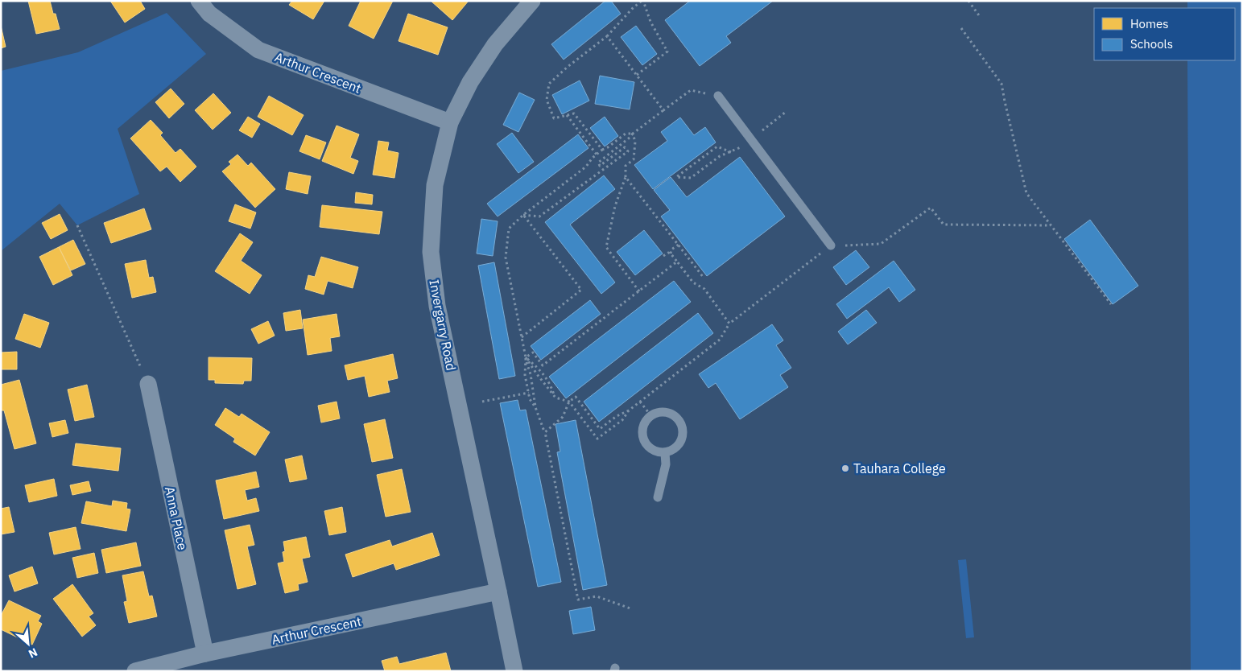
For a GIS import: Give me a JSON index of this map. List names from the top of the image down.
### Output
{
  "streets": {
    "street": ["Arthur Crescent", "Invergarry Road", "Anna Place"]
  },
  "crossings": [
    ["Arthur Crescent", "Invergarry Road"],
    ["Arthur Crescent", "Anna Place"]
  ],
  "places": ["Tauhara College"],
  "legend": ["Homes", "Schools"],
  "north": "bottom right"
}
